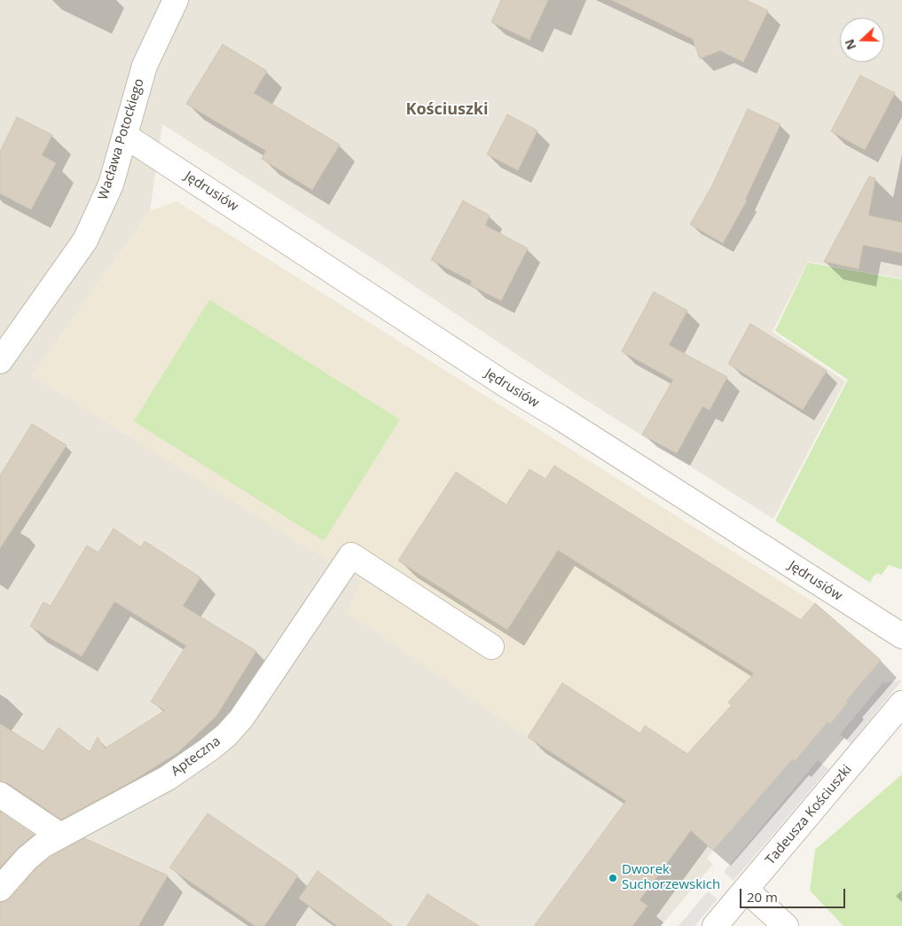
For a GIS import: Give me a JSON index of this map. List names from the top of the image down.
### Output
{
  "streets": {
    "street": [
      "Wacława Potockiego",
      "Jędrusiów",
      "Apteczna",
      "Tadeusza Kościuszki"
    ]
  },
  "crossings": [
    ["Wacława Potockiego", "Jędrusiów"]
  ],
  "districts": ["Kościuszki"],
  "places": ["Dworek Suchorzewskich"],
  "scale_bar": "20 m",
  "north": "left"
}
